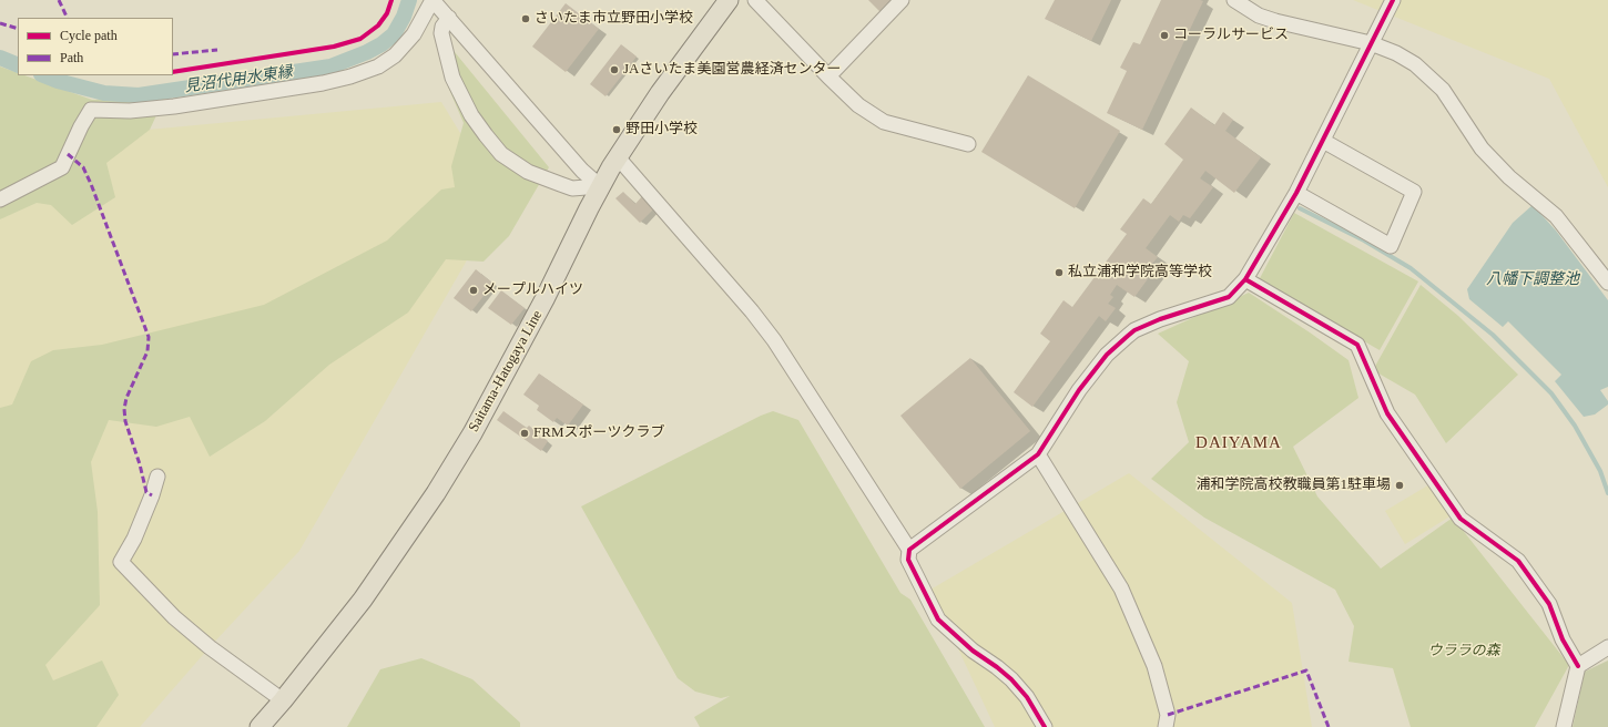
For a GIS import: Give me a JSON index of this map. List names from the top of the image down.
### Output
{
  "streets": {
    "main road": ["Saitama-Hatogaya Line"]
  },
  "districts": ["DAIYAMA"],
  "water": ["見沼代用水東縁", "八幡下調整池"],
  "parks": ["ウララの森"],
  "places": [
    "さいたま市立野田小学校",
    "コーラルサービス",
    "JAさいたま美園営農経済センター",
    "野田小学校",
    "私立浦和学院高等学校",
    "メープルハイツ",
    "FRMスポーツクラブ",
    "浦和学院高校教職員第1駐車場"
  ],
  "legend": ["Cycle path", "Path"]
}
